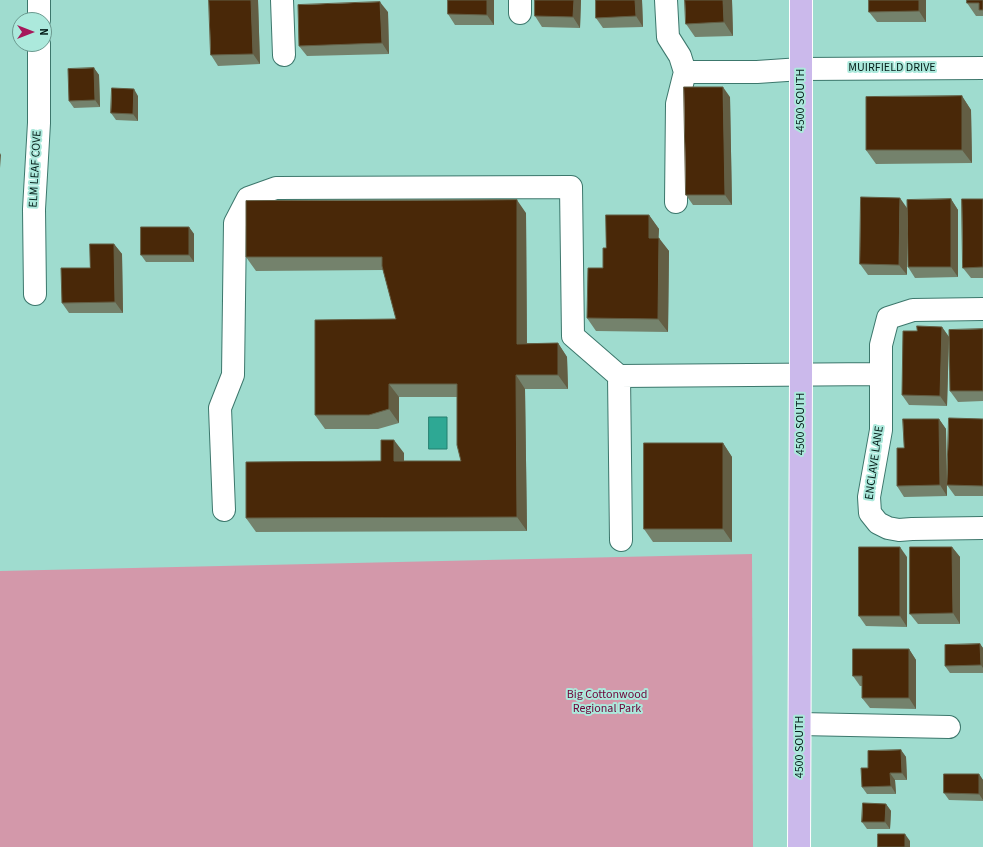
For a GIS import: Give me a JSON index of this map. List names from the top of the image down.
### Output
{
  "streets": {
    "main road": ["4500 SOUTH"],
    "street": ["MUIRFIELD DRIVE", "ELM LEAF COVE", "ENCLAVE LANE"]
  },
  "crossings": [
    ["MUIRFIELD DRIVE", "4500 SOUTH"]
  ],
  "parks": ["Big Cottonwood Regional Park"],
  "north": "right"
}
